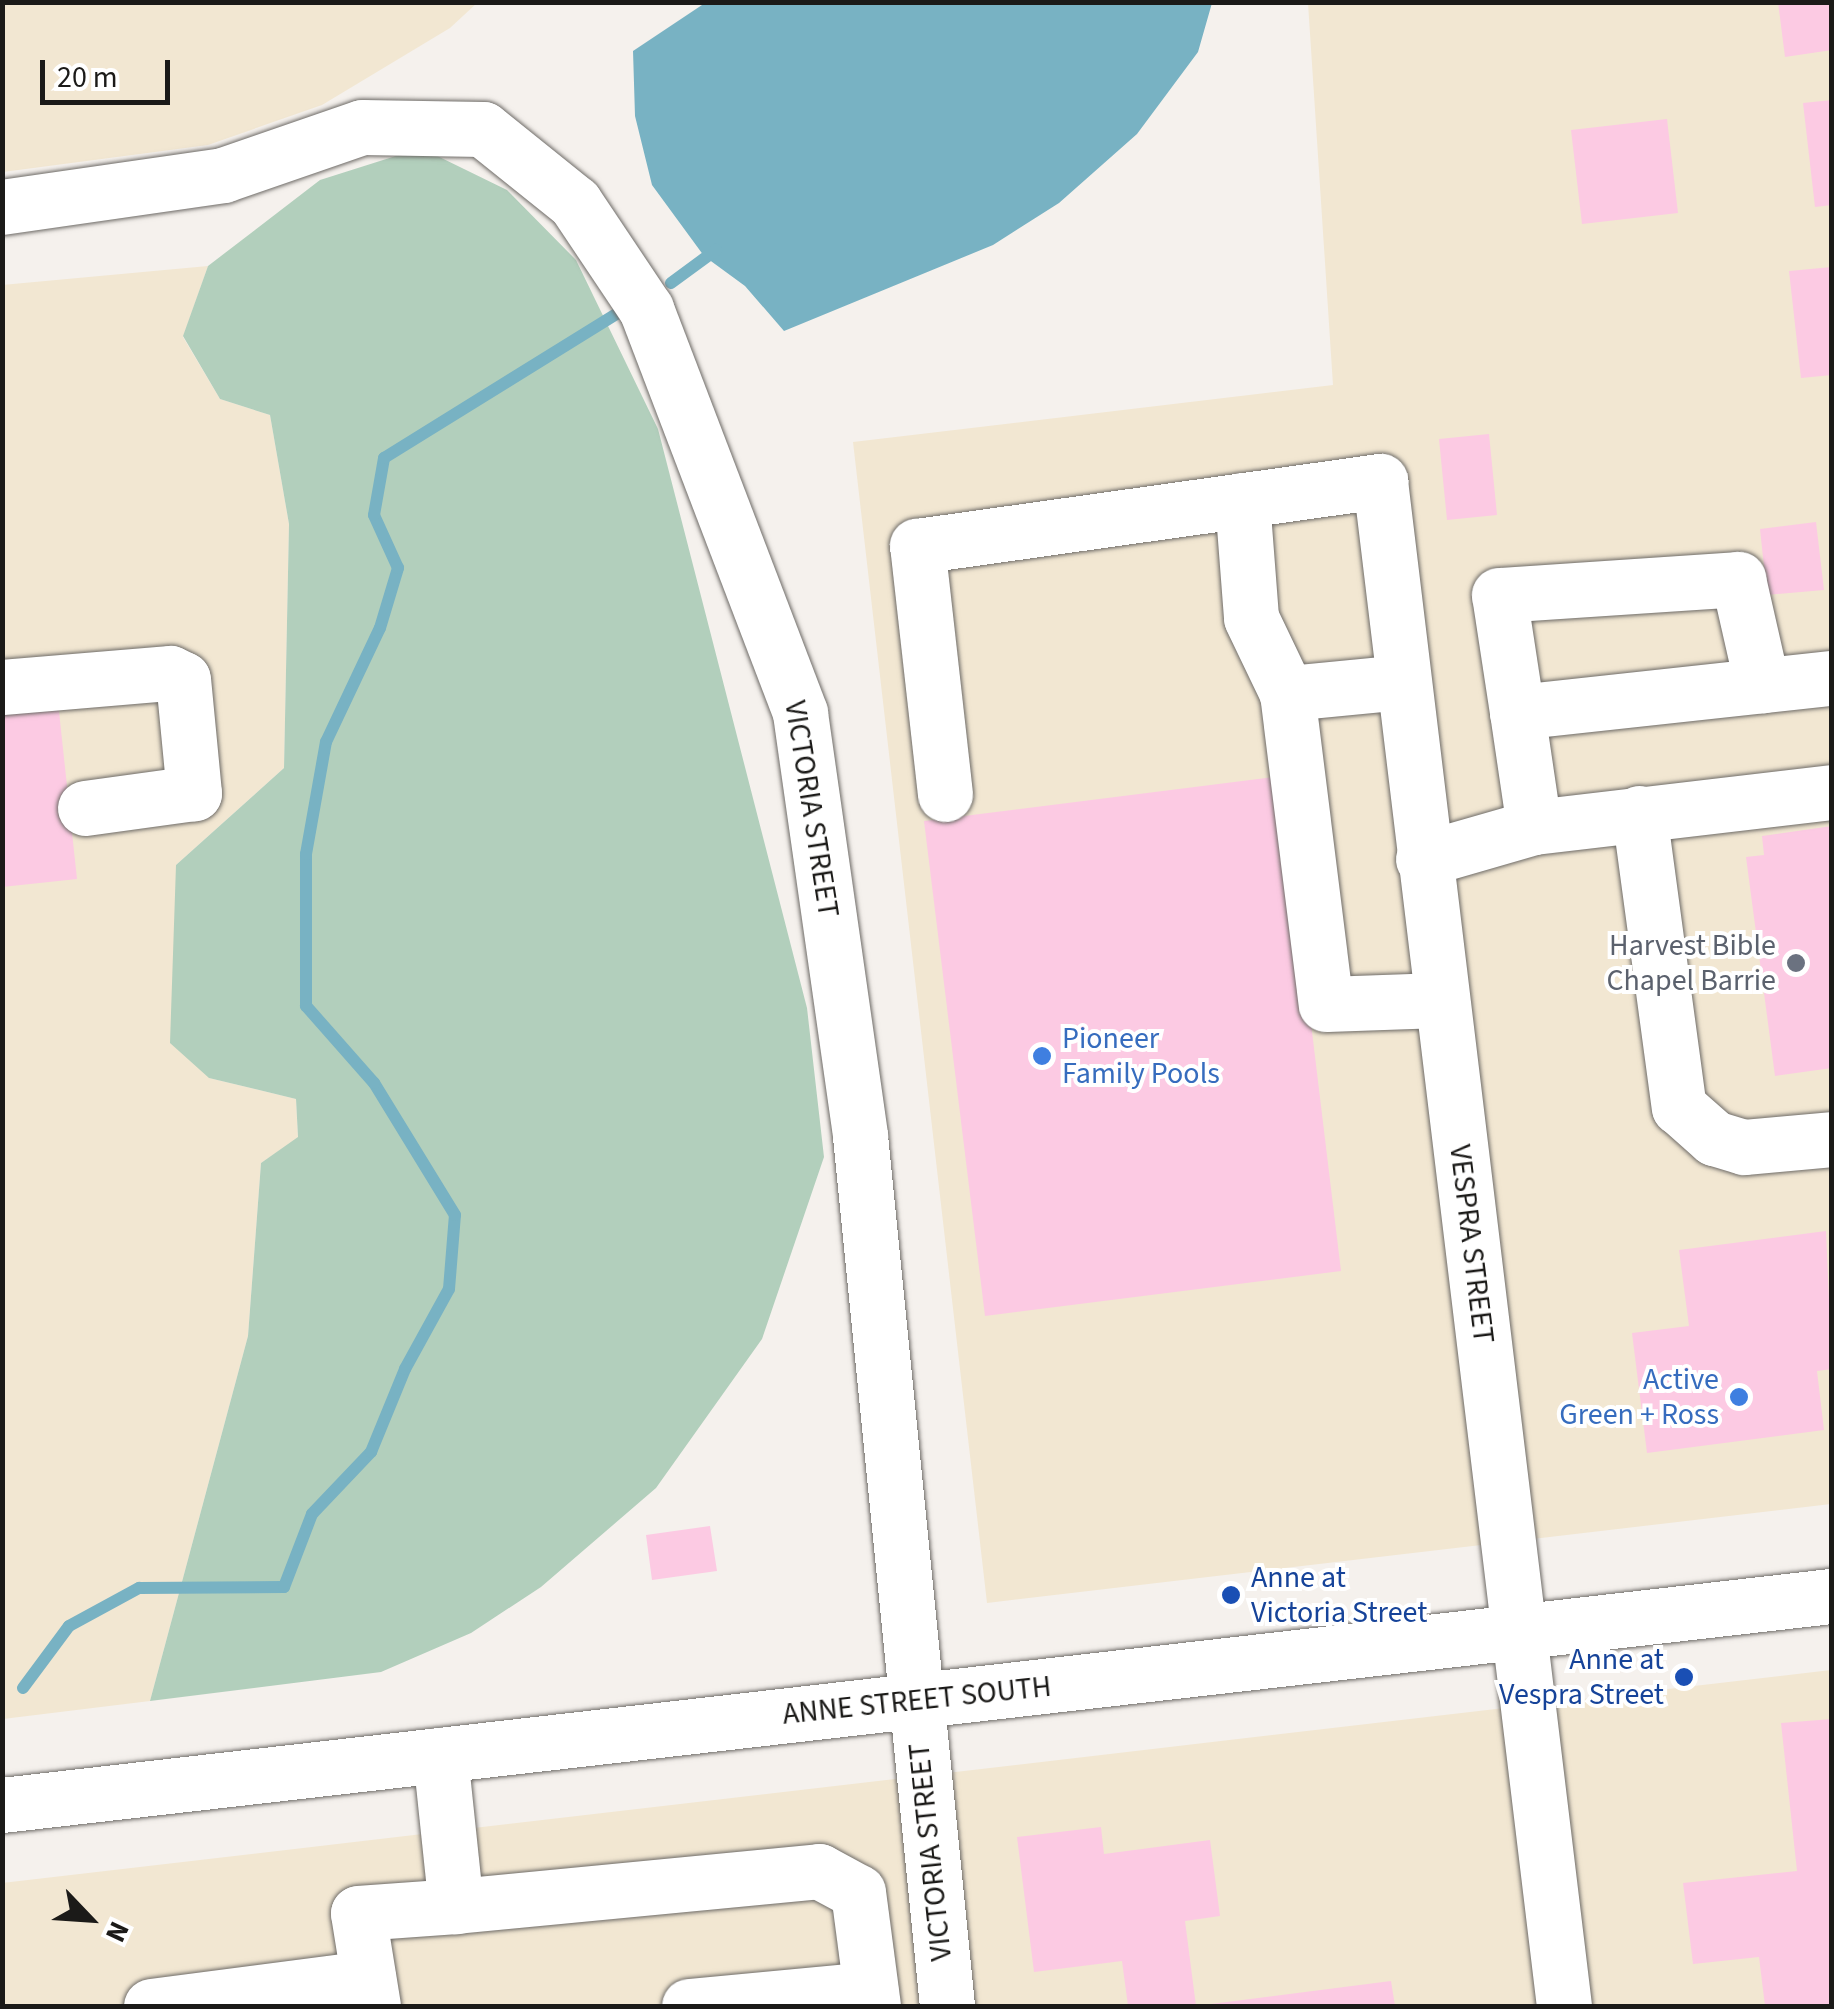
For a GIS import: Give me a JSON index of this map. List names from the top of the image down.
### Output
{
  "streets": {
    "street": ["VICTORIA STREET", "VESPRA STREET", "ANNE STREET SOUTH"]
  },
  "crossings": [
    ["VICTORIA STREET", "ANNE STREET SOUTH"],
    ["VESPRA STREET", "ANNE STREET SOUTH"]
  ],
  "places": [
    "Harvest Bible Chapel Barrie",
    "Pioneer Family Pools",
    "Active Green + Ross",
    "Anne at Victoria Street",
    "Anne at Vespra Street"
  ],
  "scale_bar": "20 m",
  "north": "bottom right"
}
